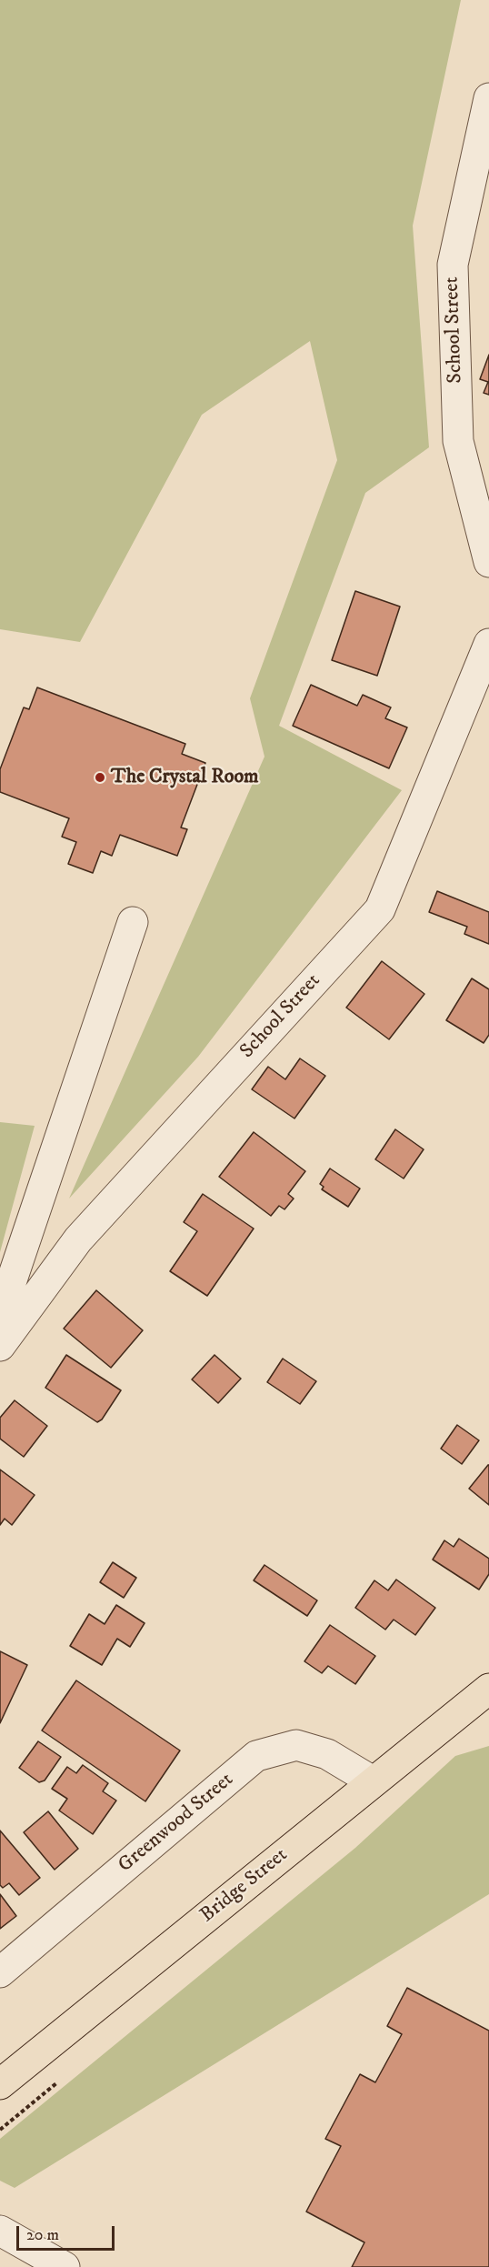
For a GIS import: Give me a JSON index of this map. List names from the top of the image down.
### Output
{
  "streets": {
    "main road": ["Bridge Street"],
    "street": ["School Street", "Greenwood Street"]
  },
  "crossings": [
    ["Greenwood Street", "Bridge Street"]
  ],
  "places": ["The Crystal Room"],
  "scale_bar": "20 m"
}
